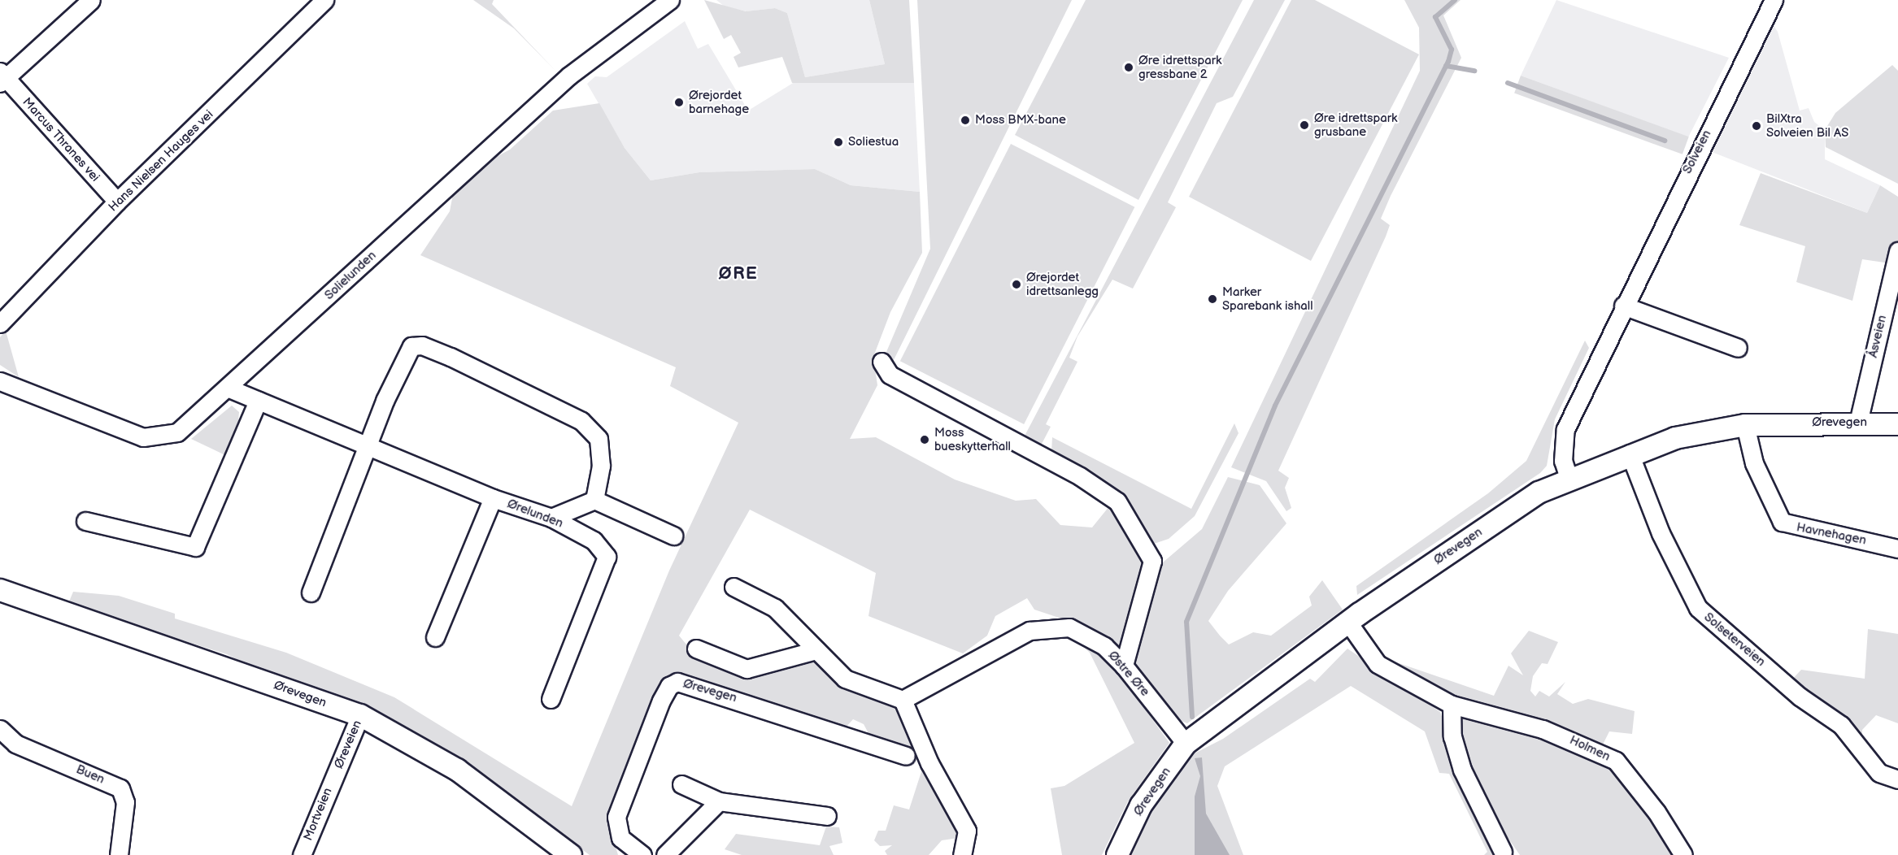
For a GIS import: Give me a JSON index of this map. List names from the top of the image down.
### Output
{
  "streets": {
    "street": [
      "Marcus Thranes vei",
      "Solveien",
      "Hans Nielsen Hauges vei",
      "Solielunden",
      "Åsveien",
      "Ørevegen",
      "Ørelunden",
      "Havnehagen",
      "Solseterveien",
      "Østre Øre",
      "Øreveien",
      "Holmen",
      "Buen",
      "Mortveien"
    ]
  },
  "crossings": [
    ["Marcus Thranes vei", "Hans Nielsen Hauges vei"],
    ["Solveien", "Ørevegen"],
    ["Solielunden", "Ørelunden"],
    ["Åsveien", "Ørevegen"],
    ["Ørevegen", "Havnehagen"],
    ["Ørevegen", "Solseterveien"],
    ["Ørevegen", "Østre Øre"],
    ["Ørevegen", "Øreveien"],
    ["Ørevegen", "Holmen"],
    ["Øreveien", "Mortveien"]
  ],
  "districts": ["ØRE"],
  "places": [
    "Øre idrettspark gressbane 2",
    "Ørejordet barnehage",
    "Moss BMX-bane",
    "Øre idrettspark grusbane",
    "BilXtra Solveien Bil AS",
    "Soliestua",
    "Ørejordet idrettsanlegg",
    "Marker Sparebank ishall",
    "Moss bueskytterhall"
  ]
}
